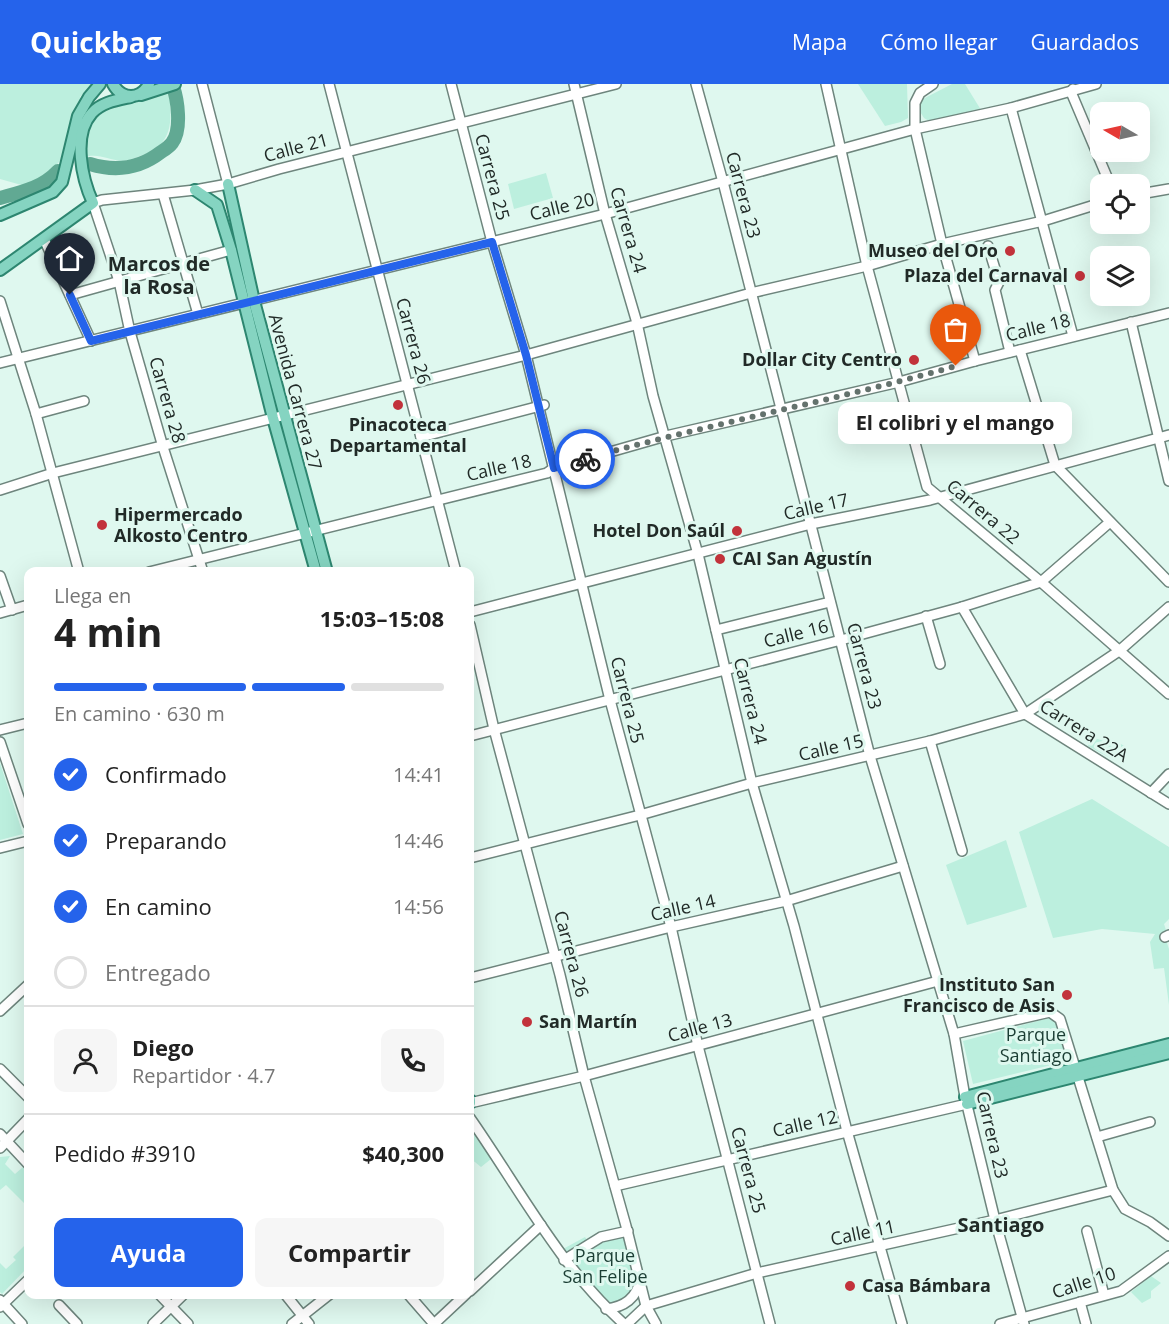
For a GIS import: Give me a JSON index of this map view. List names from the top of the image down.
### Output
{
  "streets": {
    "main road": ["Calle 21", "Avenida Carrera 27", "Carrera 28"],
    "street": [
      "Carrera 25",
      "Carrera 23",
      "Calle 20",
      "Carrera 24",
      "Calle 18",
      "Carrera 26",
      "Calle 17",
      "Carrera 22",
      "Calle 16",
      "Carrera 22A",
      "Calle 15",
      "Calle 14",
      "Calle 13",
      "Calle 12",
      "Calle 11",
      "Calle 10"
    ]
  },
  "crossings": [
    ["Calle 21", "Carrera 25"],
    ["Calle 21", "Carrera 24"],
    ["Calle 21", "Carrera 26"],
    ["Calle 21", "Avenida Carrera 27"],
    ["Calle 21", "Carrera 28"],
    ["Carrera 25", "Calle 20"],
    ["Carrera 25", "Calle 18"],
    ["Carrera 25", "Calle 17"],
    ["Carrera 25", "Calle 16"],
    ["Carrera 25", "Calle 15"],
    ["Carrera 25", "Calle 14"],
    ["Carrera 25", "Calle 13"],
    ["Carrera 25", "Calle 12"],
    ["Carrera 25", "Calle 11"],
    ["Carrera 23", "Calle 20"],
    ["Carrera 23", "Calle 18"],
    ["Carrera 23", "Calle 17"],
    ["Carrera 23", "Calle 16"],
    ["Carrera 23", "Calle 15"],
    ["Carrera 23", "Calle 14"],
    ["Carrera 23", "Calle 13"],
    ["Carrera 23", "Calle 12"],
    ["Carrera 23", "Calle 11"],
    ["Carrera 23", "Calle 10"],
    ["Calle 20", "Carrera 24"],
    ["Calle 20", "Carrera 26"],
    ["Calle 20", "Avenida Carrera 27"],
    ["Calle 20", "Carrera 28"],
    ["Calle 20", "Carrera 22"],
    ["Carrera 24", "Calle 18"],
    ["Carrera 24", "Calle 17"],
    ["Carrera 24", "Calle 16"],
    ["Carrera 24", "Calle 15"],
    ["Carrera 24", "Calle 14"],
    ["Carrera 24", "Calle 13"],
    ["Carrera 24", "Calle 12"],
    ["Carrera 24", "Calle 11"],
    ["Calle 18", "Carrera 26"],
    ["Calle 18", "Avenida Carrera 27"],
    ["Calle 18", "Carrera 28"],
    ["Calle 18", "Carrera 22"],
    ["Carrera 26", "Calle 16"],
    ["Carrera 26", "Calle 15"],
    ["Carrera 26", "Calle 14"],
    ["Carrera 26", "Calle 13"],
    ["Carrera 26", "Calle 12"],
    ["Carrera 26", "Calle 11"],
    ["Calle 17", "Carrera 22"],
    ["Carrera 22", "Calle 16"],
    ["Carrera 22", "Calle 15"],
    ["Calle 16", "Carrera 22A"],
    ["Carrera 22A", "Calle 15"]
  ],
  "districts": ["Marcos de la Rosa", "Santiago"],
  "parks": ["Parque Santiago", "Parque San Felipe"],
  "places": [
    "Museo del Oro",
    "Plaza del Carnaval",
    "Dollar City Centro",
    "El colibri y el mango",
    "Pinacoteca Departamental",
    "Hipermercado Alkosto Centro",
    "Hotel Don Saúl",
    "CAI San Agustín",
    "Instituto San Francisco de Asis",
    "San Martín",
    "Casa Bámbara"
  ],
  "north": "left",
  "page": {
    "header": "Quickbag",
    "nav": ["Mapa", "Cómo llegar", "Guardados"],
    "bubble": "El colibri y el mango",
    "heading": ["4 min", "Llega en", "15:03–15:08"],
    "panel": [
      "Diego",
      "Repartidor · 4.7",
      "Pedido #3910",
      "$40,300"
    ],
    "bar": "En camino · 630 m",
    "list": [
      ["Confirmado", "14:41"],
      ["Preparando", "14:46"],
      ["En camino", "14:56"],
      "Entregado"
    ],
    "buttons": ["Ayuda", "Compartir"]
  }
}
